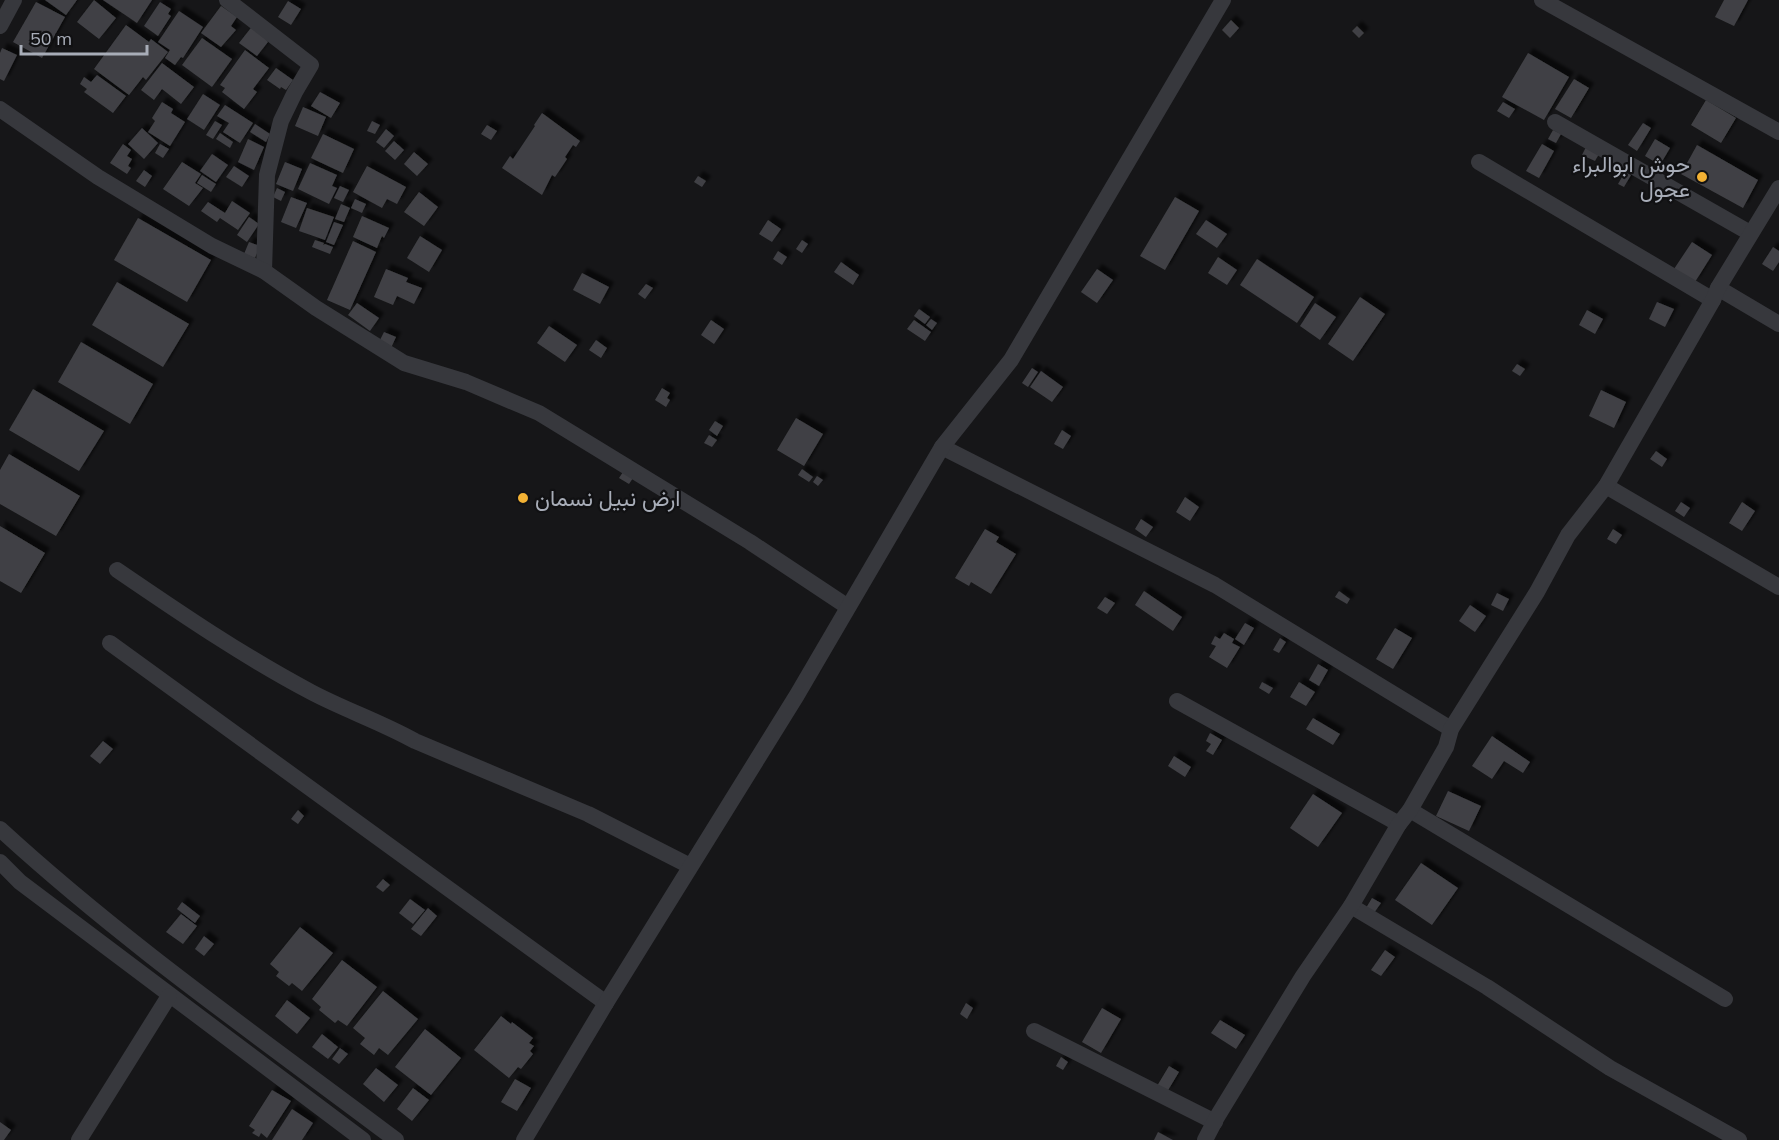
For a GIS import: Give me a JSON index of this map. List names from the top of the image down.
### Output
{
  "places": ["حوش ابوالبراء عجول", "ارض نبيل نسمان"],
  "scale_bar": "50 m"
}
